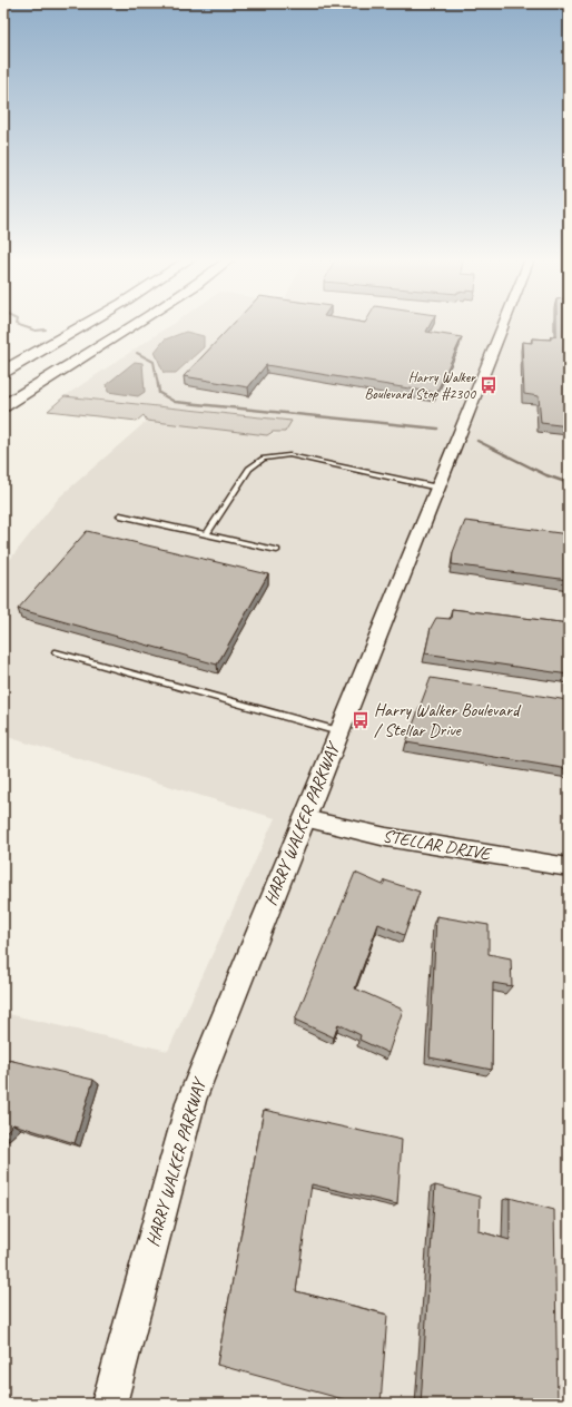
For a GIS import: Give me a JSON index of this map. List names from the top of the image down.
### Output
{
  "streets": {
    "street": ["HARRY WALKER PARKWAY", "STELLAR DRIVE"]
  },
  "crossings": [
    ["HARRY WALKER PARKWAY", "STELLAR DRIVE"]
  ],
  "places": {
    "bus stop": ["Harry Walker Boulevard Stop #2300", "Harry Walker Boulevard / Stellar Drive"]
  }
}
